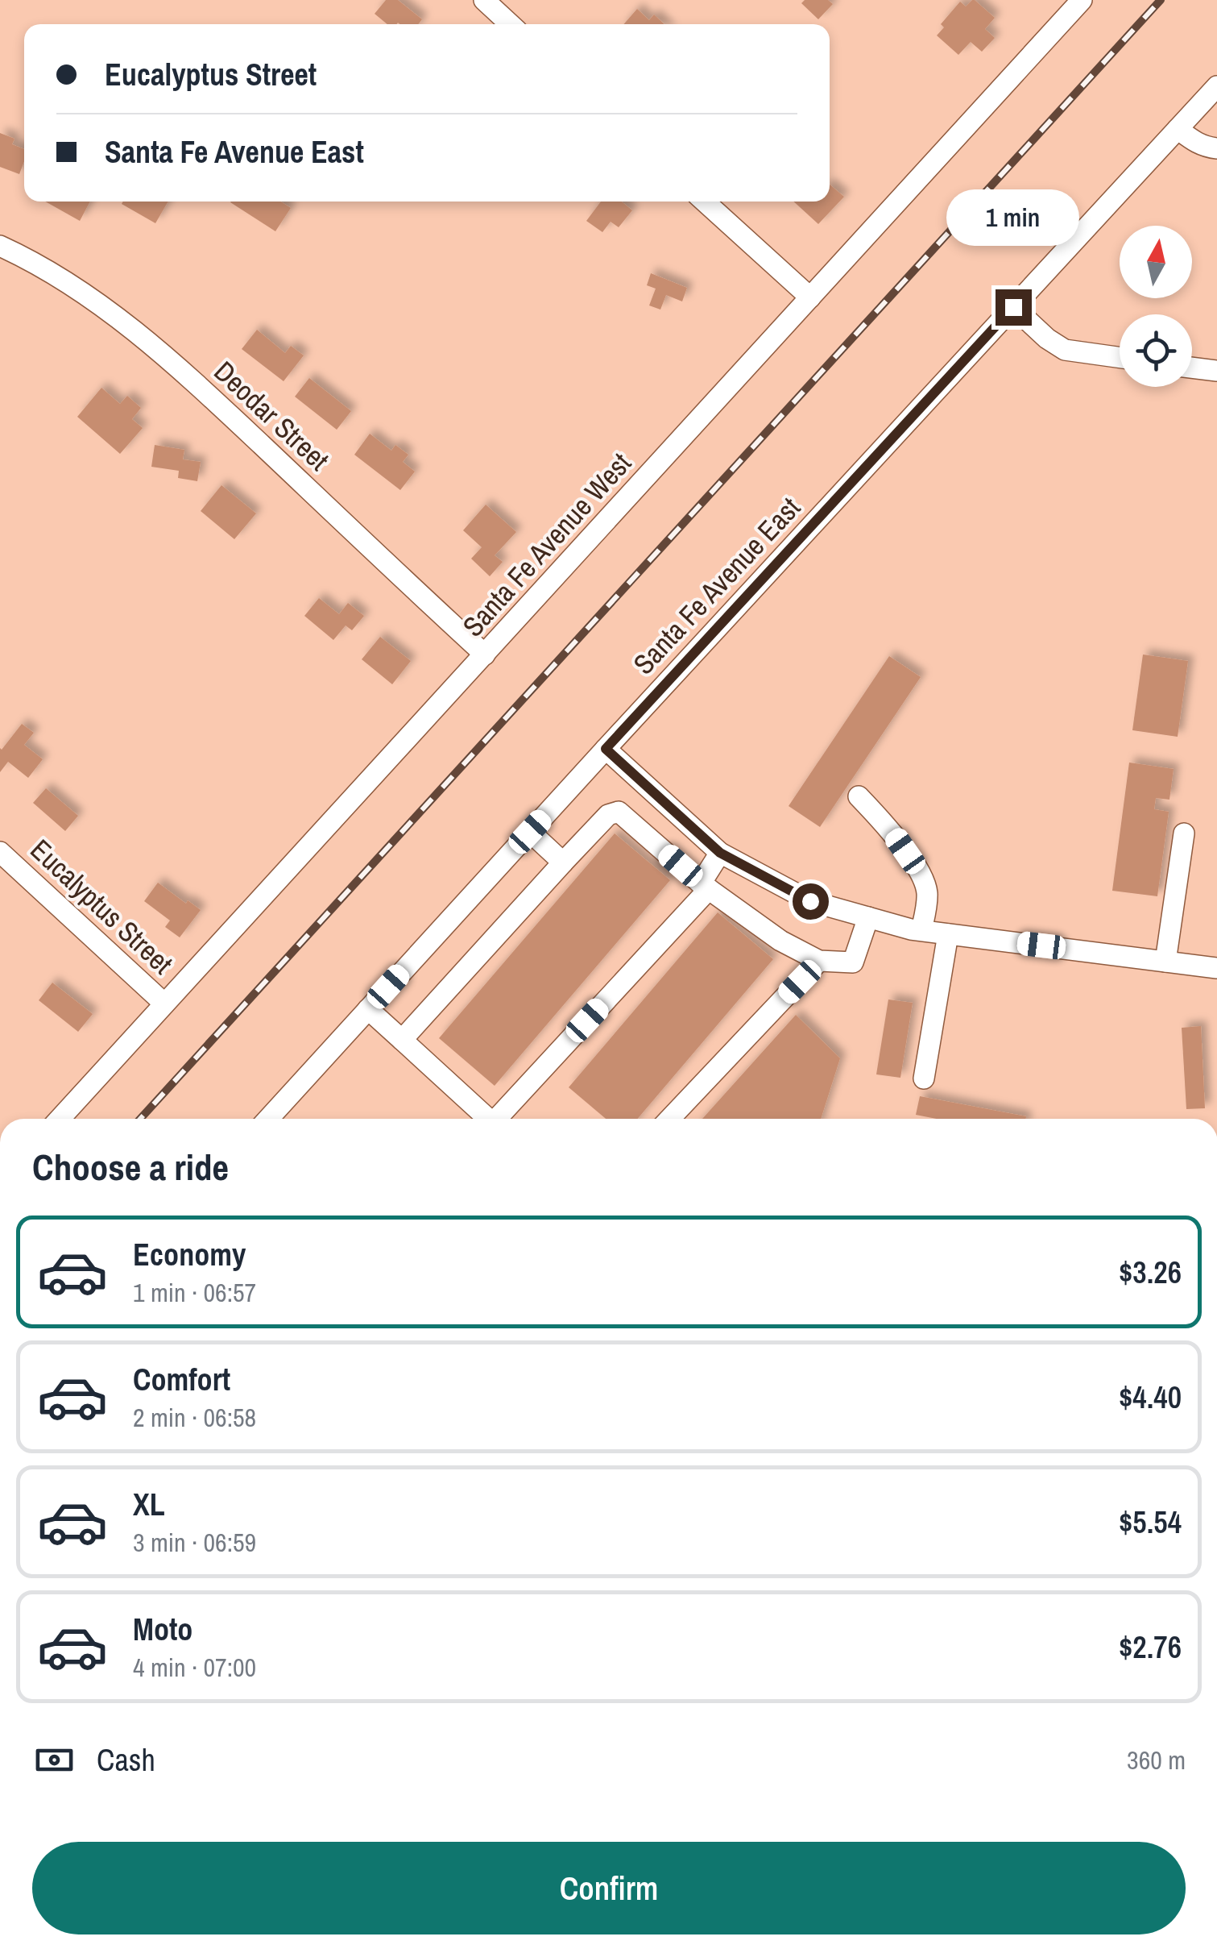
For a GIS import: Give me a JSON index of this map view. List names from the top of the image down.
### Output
{
  "streets": {
    "street": [
      "Deodar Street",
      "Santa Fe Avenue West",
      "Santa Fe Avenue East",
      "Eucalyptus Street"
    ]
  },
  "crossings": [
    ["Deodar Street", "Santa Fe Avenue West"],
    ["Santa Fe Avenue West", "Eucalyptus Street"]
  ],
  "north": "top",
  "page": {
    "banner": ["Eucalyptus Street", "Santa Fe Avenue East"],
    "bubble": "1 min",
    "heading": "Choose a ride",
    "list": [
      {
        "name": "Economy",
        "note": "1 min · 06:57",
        "value": "$3.26"
      },
      {
        "name": "Comfort",
        "note": "2 min · 06:58",
        "value": "$4.40"
      },
      {
        "name": "XL",
        "note": "3 min · 06:59",
        "value": "$5.54"
      },
      {
        "name": "Moto",
        "note": "4 min · 07:00",
        "value": "$2.76"
      }
    ],
    "pay": ["Cash", "360 m"],
    "buttons": "Confirm"
  }
}
